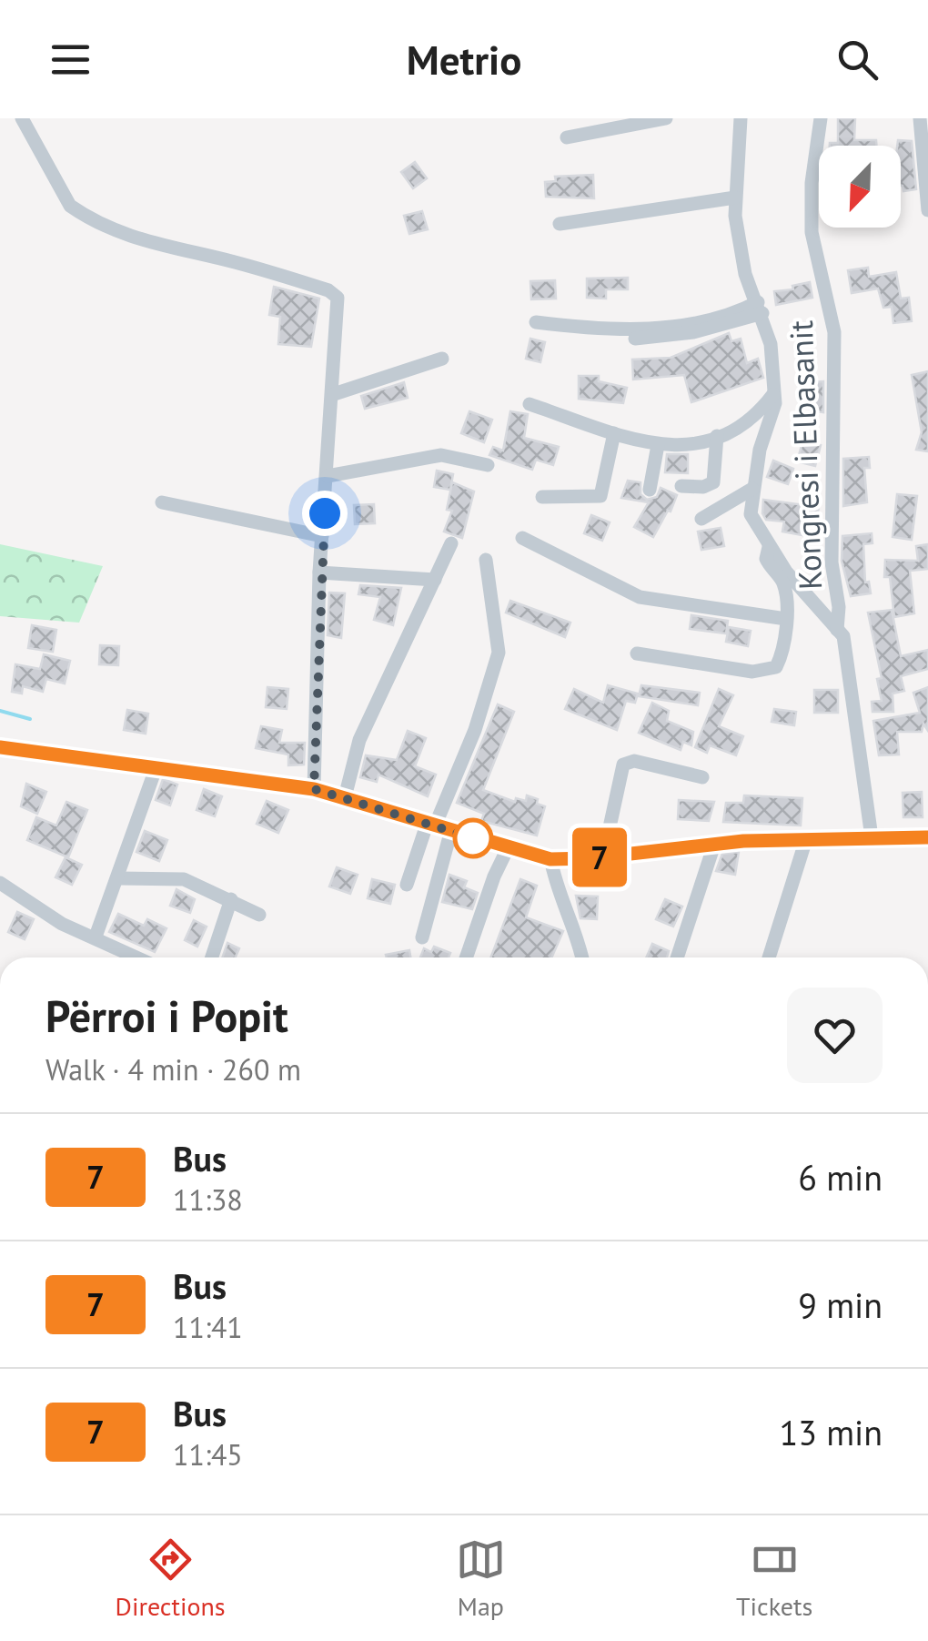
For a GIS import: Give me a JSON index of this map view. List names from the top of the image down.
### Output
{
  "streets": {
    "street": ["Kongresi i Elbasanit"]
  },
  "lines": ["bus line 7"],
  "north": "bottom left",
  "page": {
    "header": "Metrio",
    "on_map": "7",
    "heading": ["Përroi i Popit", "Walk · 4 min · 260 m"],
    "list": [
      {
        "mark": "7",
        "name": "Bus",
        "note": "11:38",
        "value": "6 min"
      },
      {
        "mark": "7",
        "name": "Bus",
        "note": "11:41",
        "value": "9 min"
      },
      {
        "mark": "7",
        "name": "Bus",
        "note": "11:45",
        "value": "13 min"
      }
    ],
    "tabs": ["Directions", "Map", "Tickets"]
  }
}
